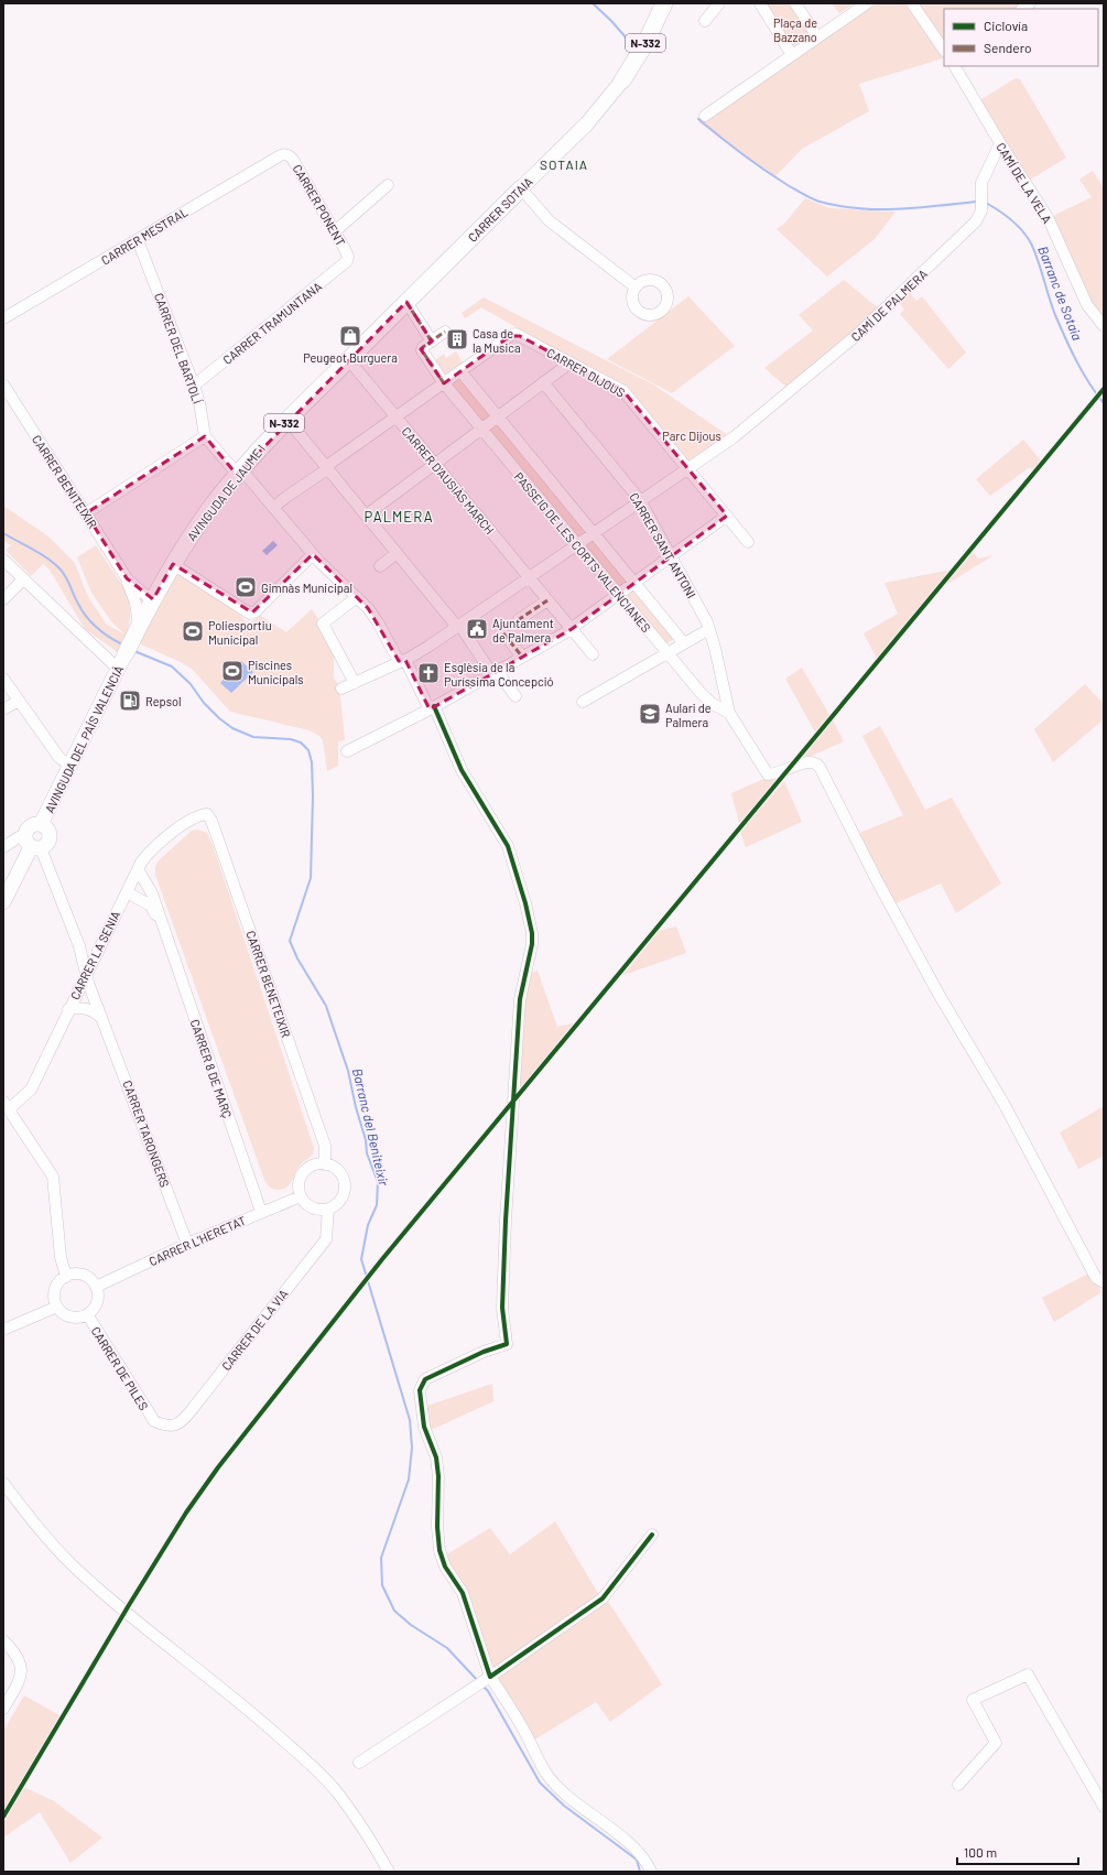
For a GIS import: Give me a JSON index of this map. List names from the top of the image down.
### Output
{
  "streets": {
    "highway": ["N-332", "CARRER SOTAIA", "AVINGUDA DE JAUME I"],
    "main road": ["AVINGUDA DEL PAÍS VALENCIÀ"],
    "street": [
      "CAMÍ DE LA VELA",
      "CARRER PONENT",
      "CARRER MESTRAL",
      "CAMÍ DE PALMERA",
      "CARRER TRAMUNTANA",
      "CARRER DEL BARTOLÍ",
      "CARRER DIJOUS",
      "CARRER D'AUSIÀS MARCH",
      "CARRER BENITEIXIR",
      "CARRER SANT ANTONI",
      "PASSEIG DE LES CORTS VALENCIANES",
      "CARRER LA SENIA",
      "CARRER BENETEIXIR",
      "CARRER 8 DE MARÇ",
      "CARRER TARONGERS",
      "CARRER L'HERETAT",
      "CARRER DE LA VIA",
      "CARRER DE PILES"
    ]
  },
  "crossings": [
    ["N-332", "CARRER SOTAIA"],
    ["CAMÍ DE LA VELA", "CAMÍ DE PALMERA"],
    ["CARRER PONENT", "CARRER MESTRAL"],
    ["CARRER PONENT", "CARRER TRAMUNTANA"],
    ["CARRER SOTAIA", "AVINGUDA DE JAUME I"],
    ["CARRER MESTRAL", "CARRER DEL BARTOLÍ"],
    ["CAMÍ DE PALMERA", "CARRER DEL BARTOLÍ"],
    ["CAMÍ DE PALMERA", "CARRER DIJOUS"],
    ["CAMÍ DE PALMERA", "CARRER D'AUSIÀS MARCH"],
    ["CAMÍ DE PALMERA", "CARRER SANT ANTONI"],
    ["CAMÍ DE PALMERA", "PASSEIG DE LES CORTS VALENCIANES"],
    ["CARRER TRAMUNTANA", "CARRER DEL BARTOLÍ"],
    ["CARRER DEL BARTOLÍ", "AVINGUDA DE JAUME I"],
    ["CARRER DIJOUS", "PASSEIG DE LES CORTS VALENCIANES"],
    ["CARRER D'AUSIÀS MARCH", "AVINGUDA DE JAUME I"],
    ["CARRER BENITEIXIR", "AVINGUDA DE JAUME I"],
    ["AVINGUDA DE JAUME I", "AVINGUDA DEL PAÍS VALENCIÀ"],
    ["CARRER SANT ANTONI", "PASSEIG DE LES CORTS VALENCIANES"],
    ["AVINGUDA DEL PAÍS VALENCIÀ", "CARRER TARONGERS"],
    ["CARRER LA SENIA", "CARRER BENETEIXIR"],
    ["CARRER LA SENIA", "CARRER 8 DE MARÇ"],
    ["CARRER LA SENIA", "CARRER TARONGERS"],
    ["CARRER BENETEIXIR", "CARRER L'HERETAT"],
    ["CARRER BENETEIXIR", "CARRER DE LA VIA"],
    ["CARRER 8 DE MARÇ", "CARRER L'HERETAT"],
    ["CARRER TARONGERS", "CARRER L'HERETAT"],
    ["CARRER L'HERETAT", "CARRER DE LA VIA"],
    ["CARRER L'HERETAT", "CARRER DE PILES"],
    ["CARRER DE LA VIA", "CARRER DE PILES"]
  ],
  "districts": ["SOTAIA", "PALMERA"],
  "water": ["Barranc de Sotaia", "Barranc del Beniteixir"],
  "parks": ["Plaça de Bazzano", "Parc Dijous"],
  "places": {
    "shop": ["Peugeot Burguera"],
    "building": ["Casa de la Musica"],
    "sports": ["Gimnàs Municipal", "Poliesportiu Municipal", "Piscines Municipals"],
    "public building": ["Ajuntament de Palmera"],
    "church": ["Esglèsia de la Puríssima Concepció"],
    "fuel station": ["Repsol"],
    "school or university": ["Aulari de Palmera"]
  },
  "legend": ["Ciclovía", "Sendero"],
  "scale_bar": "100 m"
}
